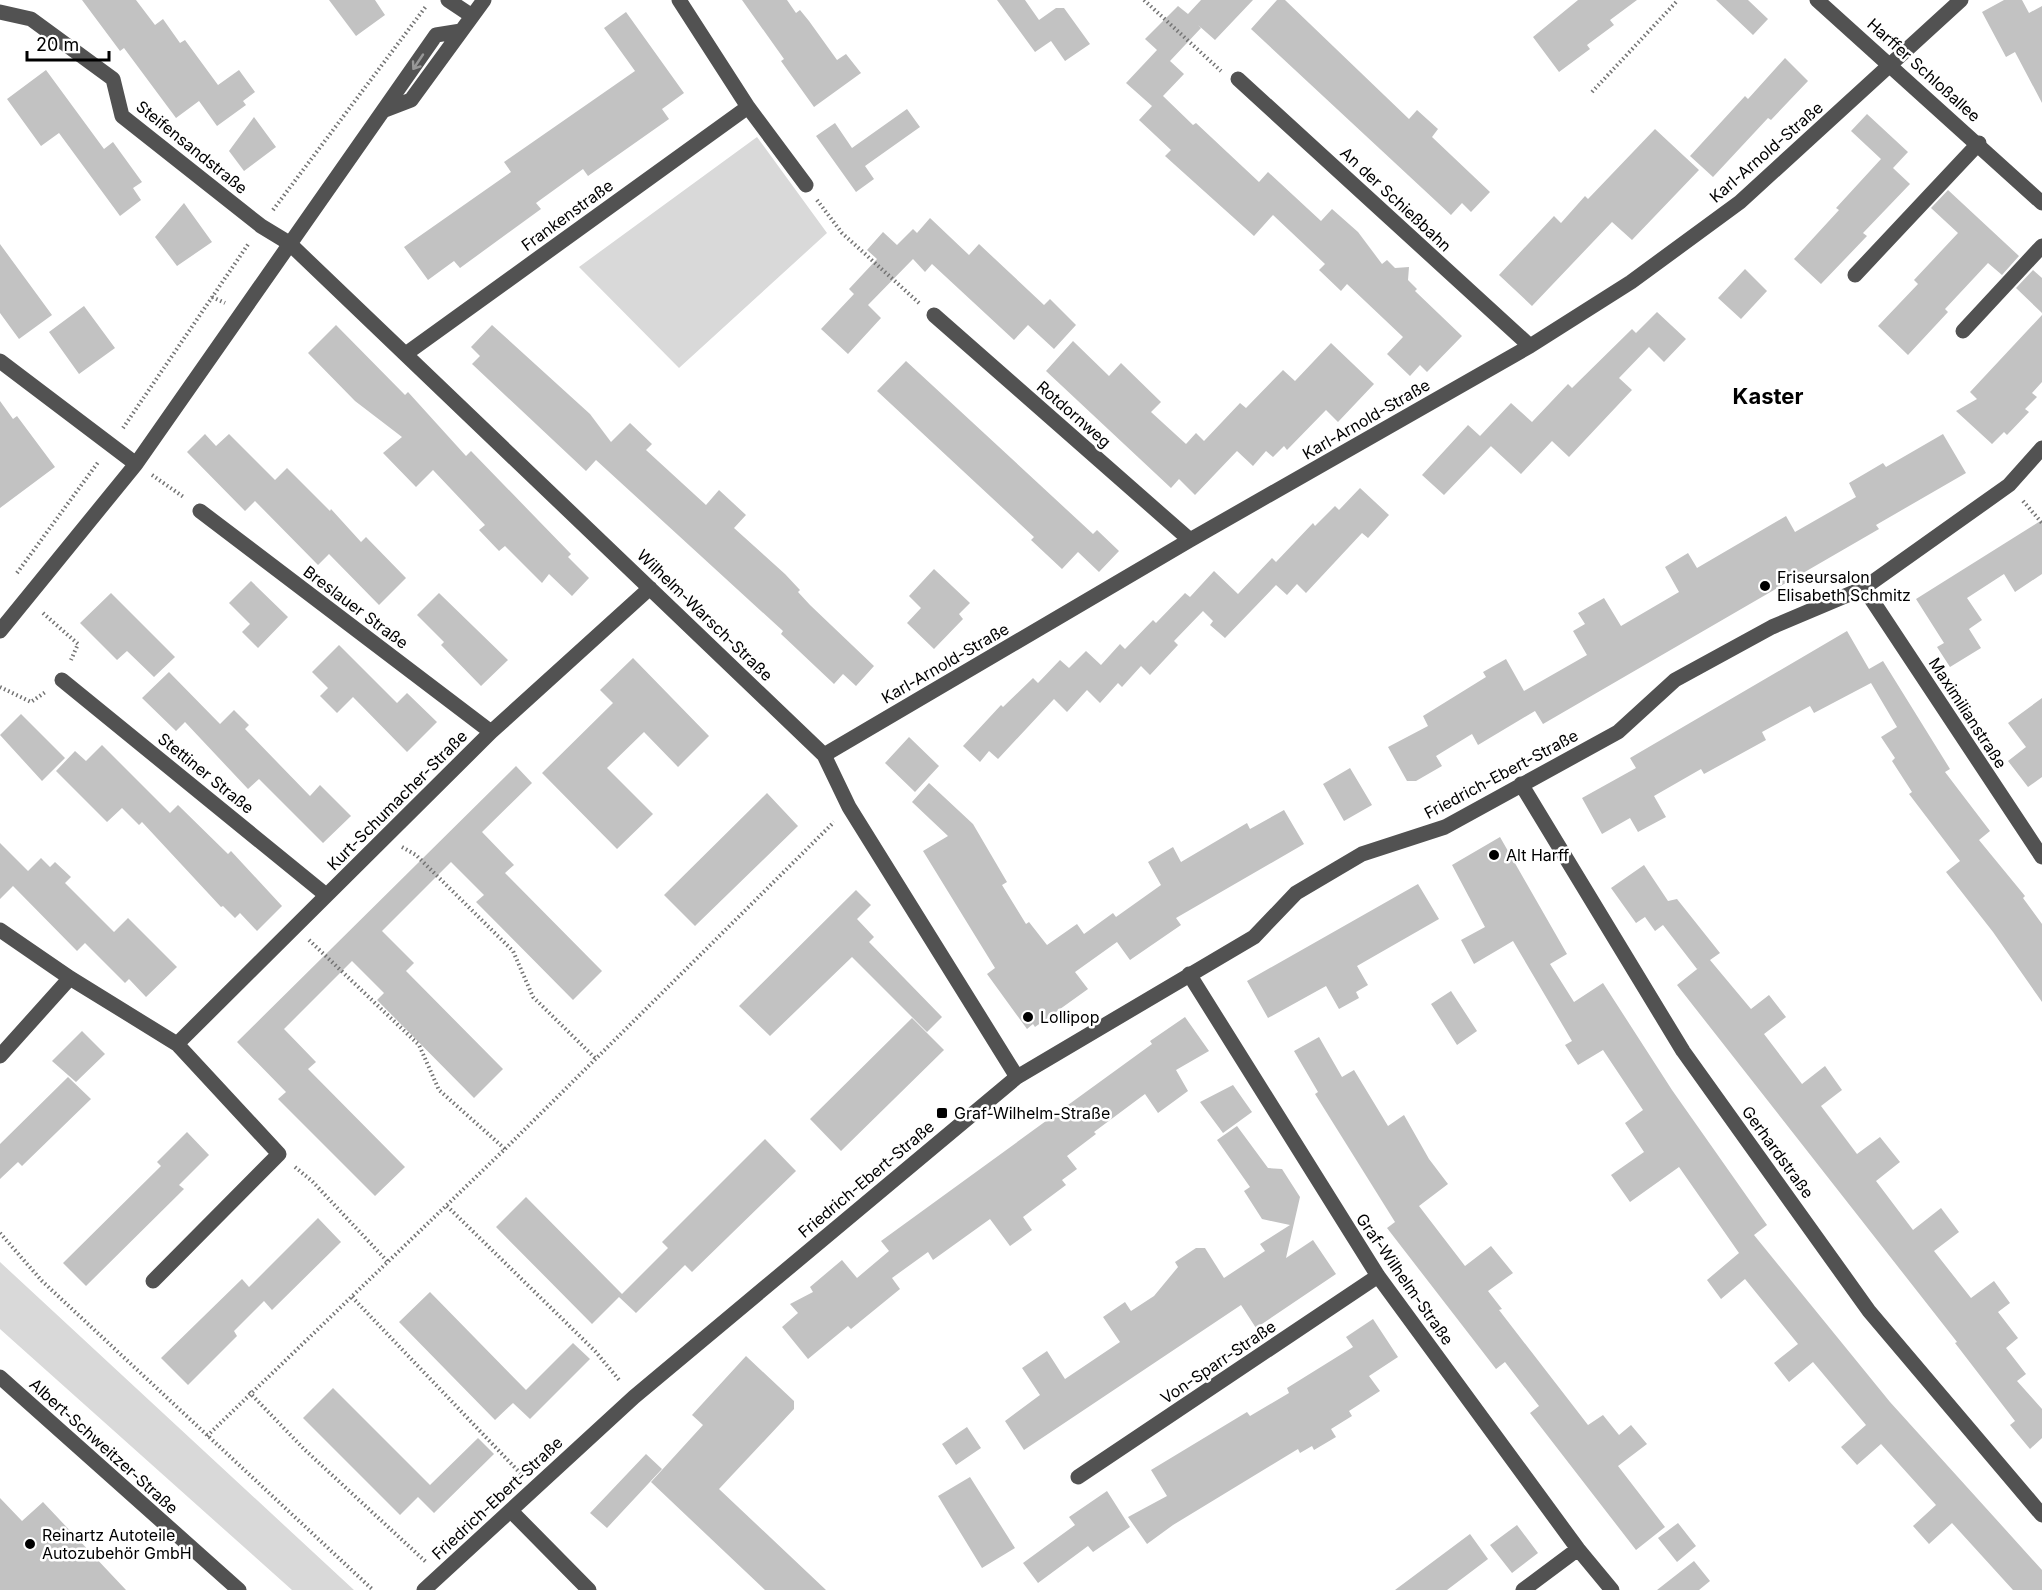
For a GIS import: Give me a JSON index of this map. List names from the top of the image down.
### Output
{
  "streets": {
    "street": [
      "Harffer Schloßallee",
      "Steifensandstraße",
      "Karl-Arnold-Straße",
      "An der Schießbahn",
      "Frankenstraße",
      "Rotdornweg",
      "Breslauer Straße",
      "Wilhelm-Warsch-Straße",
      "Maximilianstraße",
      "Stettiner Straße",
      "Friedrich-Ebert-Straße",
      "Kurt-Schumacher-Straße",
      "Gerhardstraße",
      "Graf-Wilhelm-Straße",
      "Von-Sparr-Straße",
      "Albert-Schweitzer-Straße"
    ]
  },
  "crossings": [
    ["Harffer Schloßallee", "Karl-Arnold-Straße"],
    ["Steifensandstraße", "Wilhelm-Warsch-Straße"],
    ["Karl-Arnold-Straße", "An der Schießbahn"],
    ["Karl-Arnold-Straße", "Rotdornweg"],
    ["Karl-Arnold-Straße", "Wilhelm-Warsch-Straße"],
    ["Frankenstraße", "Wilhelm-Warsch-Straße"],
    ["Breslauer Straße", "Kurt-Schumacher-Straße"],
    ["Wilhelm-Warsch-Straße", "Friedrich-Ebert-Straße"],
    ["Wilhelm-Warsch-Straße", "Kurt-Schumacher-Straße"],
    ["Maximilianstraße", "Friedrich-Ebert-Straße"],
    ["Stettiner Straße", "Kurt-Schumacher-Straße"],
    ["Friedrich-Ebert-Straße", "Gerhardstraße"],
    ["Friedrich-Ebert-Straße", "Graf-Wilhelm-Straße"],
    ["Graf-Wilhelm-Straße", "Von-Sparr-Straße"]
  ],
  "districts": ["Kaster"],
  "places": {
    "other": [
      "Friseursalon Elisabeth Schmitz",
      "Alt Harff",
      "Lollipop",
      "Reinartz Autoteile Autozubehör GmbH"
    ],
    "transit": ["Graf-Wilhelm-Straße"]
  },
  "scale_bar": "20 m"
}
